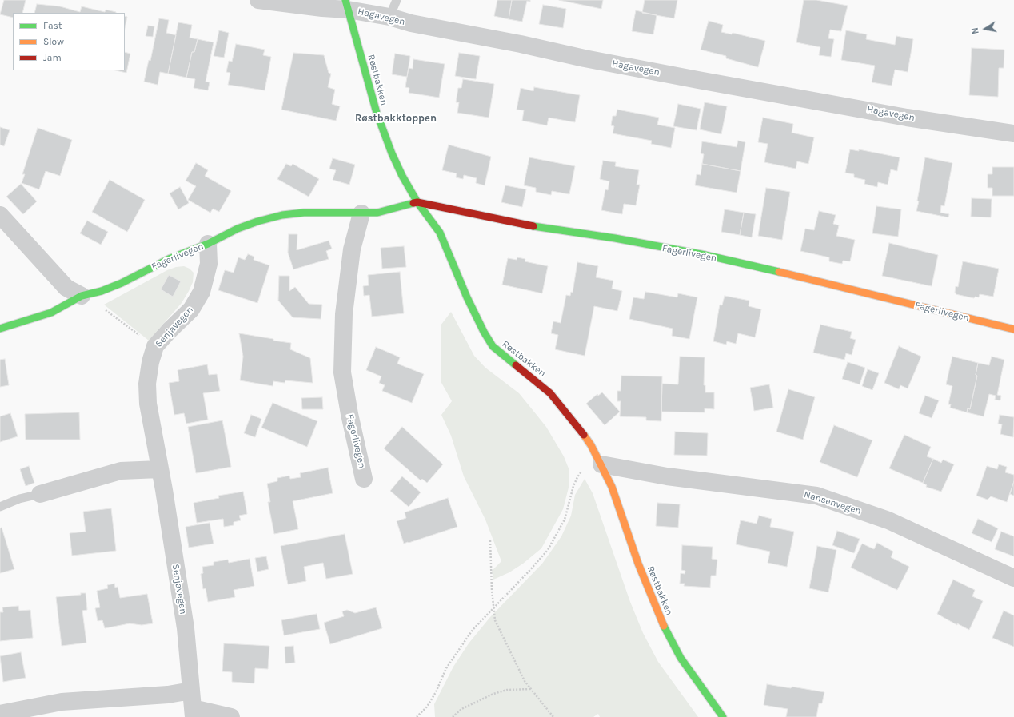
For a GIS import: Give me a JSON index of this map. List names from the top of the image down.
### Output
{
  "streets": {
    "street": [
      "Hagavegen",
      "Røstbakken",
      "Fagerlivegen",
      "Senjavegen",
      "Nansenvegen"
    ]
  },
  "crossings": [
    ["Hagavegen", "Røstbakken"],
    ["Røstbakken", "Fagerlivegen"],
    ["Røstbakken", "Nansenvegen"],
    ["Fagerlivegen", "Senjavegen"]
  ],
  "districts": ["Røstbakktoppen"],
  "legend": ["Fast", "Slow", "Jam"],
  "north": "left"
}
